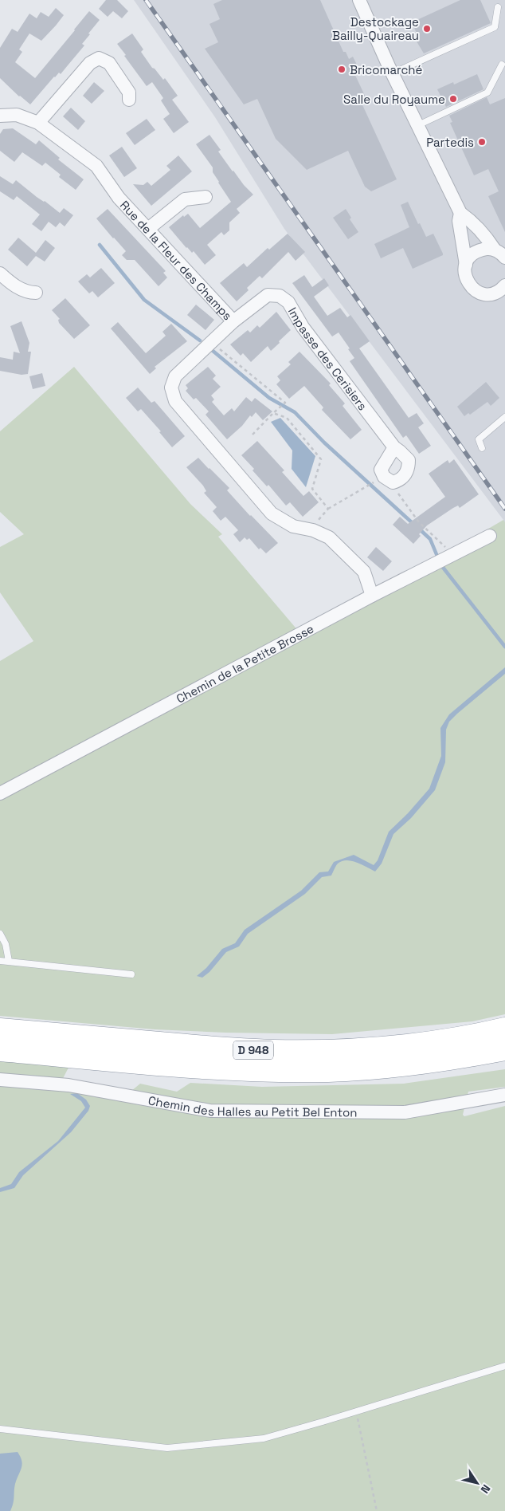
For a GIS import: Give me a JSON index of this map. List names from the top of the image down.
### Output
{
  "streets": {
    "highway": ["D 948"],
    "street": [
      "Rue de la Fleur des Champs",
      "Impasse des Cerisiers",
      "Chemin de la Petite Brosse",
      "Chemin des Halles au Petit Bel Enton"
    ]
  },
  "crossings": [
    ["Rue de la Fleur des Champs", "Impasse des Cerisiers"],
    ["Rue de la Fleur des Champs", "Chemin de la Petite Brosse"]
  ],
  "places": [
    "Destockage Bailly-Quaireau",
    "Bricomarché",
    "Salle du Royaume",
    "Partedis"
  ],
  "north": "bottom right"
}
